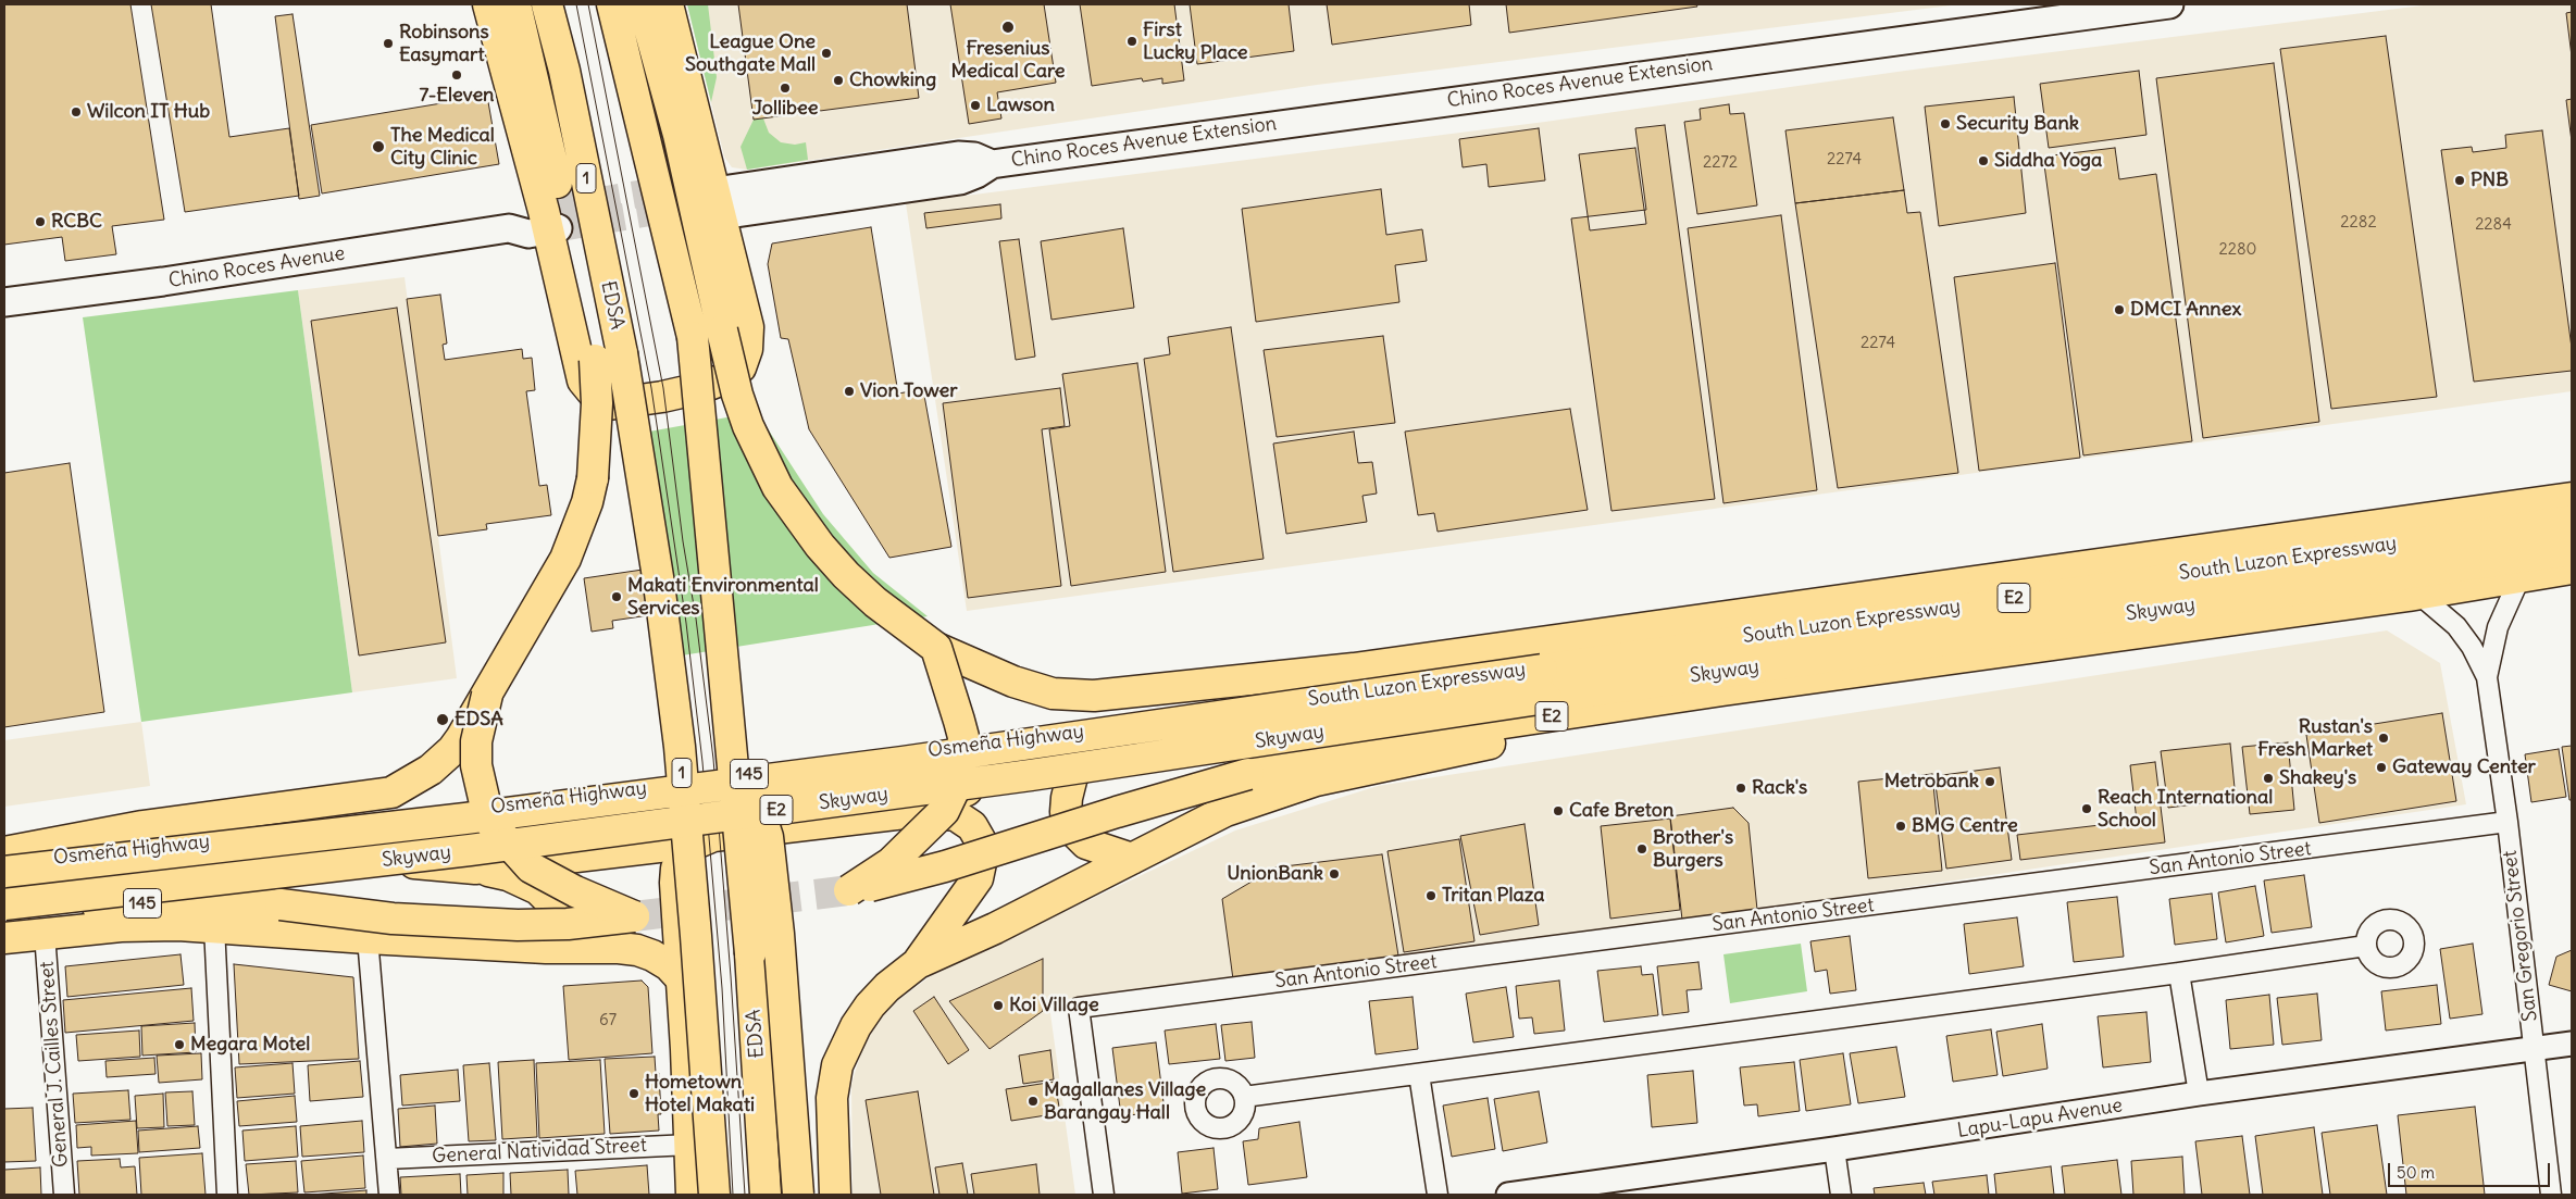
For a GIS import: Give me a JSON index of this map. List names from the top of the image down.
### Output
{
  "streets": {
    "main road": [
      "Chino Roces Avenue Extension",
      "1",
      "Chino Roces Avenue",
      "EDSA",
      "South Luzon Expressway",
      "E2",
      "Skyway",
      "Osmeña Highway",
      "145"
    ],
    "street": [
      "San Antonio Street",
      "San Gregorio Street",
      "General J. Cailles Street",
      "Lapu-Lapu Avenue",
      "General Natividad Street"
    ]
  },
  "crossings": [
    ["South Luzon Expressway", "Skyway"],
    ["South Luzon Expressway", "Osmeña Highway"],
    ["E2", "San Gregorio Street"],
    ["San Antonio Street", "San Gregorio Street"],
    ["San Gregorio Street", "Lapu-Lapu Avenue"]
  ],
  "places": [
    "Fresenius Medical Care",
    "First Lucky Place",
    "Robinsons Easymart",
    "League One Southgate Mall",
    "7-Eleven",
    "Chowking",
    "Jollibee",
    "Lawson",
    "Wilcon IT Hub",
    "Security Bank",
    "The Medical City Clinic",
    "Siddha Yoga",
    "PNB",
    "RCBC",
    "DMCI Annex",
    "Vion Tower",
    "Makati Environmental Services",
    "EDSA",
    "Rustan's Fresh Market",
    "Gateway Center",
    "Shakey's",
    "Metrobank",
    "Rack's",
    "Reach International School",
    "Cafe Breton",
    "BMG Centre",
    "Brother's Burgers",
    "UnionBank",
    "Tritan Plaza",
    "Koi Village",
    "Megara Motel",
    "Hometown Hotel Makati",
    "Magallanes Village Barangay Hall"
  ],
  "house_numbers": [
    "2274",
    "2272",
    "2282",
    "2284",
    "2280",
    "2274",
    "67"
  ],
  "scale_bar": "50 m"
}
